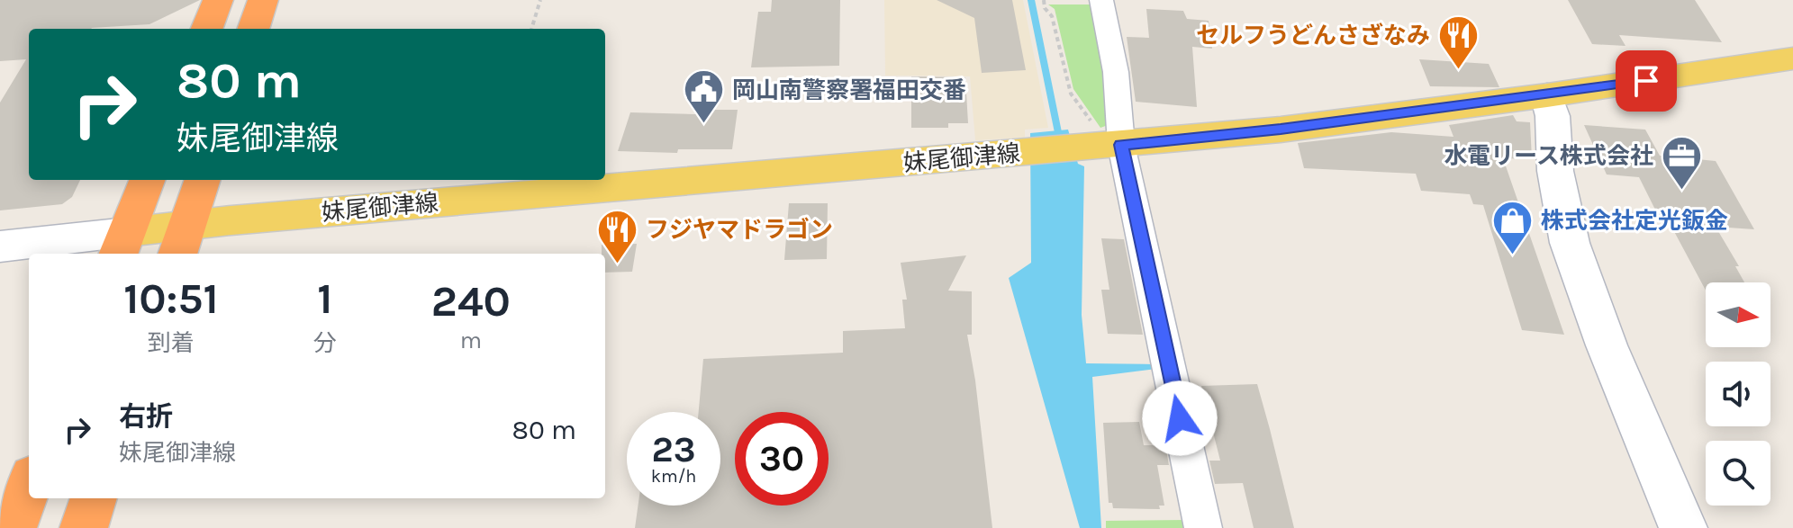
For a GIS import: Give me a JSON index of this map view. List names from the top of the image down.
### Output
{
  "streets": {
    "main road": ["妹尾御津線"]
  },
  "places": {
    "restaurant": ["セルフうどんさざなみ", "フジヤマドラゴン"],
    "public building": ["岡山南警察署福田交番"],
    "office": ["水電リース株式会社"],
    "shop": ["株式会社定光鈑金"]
  },
  "north": "right",
  "page": {
    "turn": ["80 m", "妹尾御津線"],
    "eta": [
      "10:51",
      "到着",
      "1",
      "分",
      "240",
      "m"
    ],
    "list": [
      {
        "name": "右折",
        "note": "妹尾御津線",
        "value": "80 m"
      }
    ],
    "speed": "23 km/h",
    "limit": "30"
  }
}
